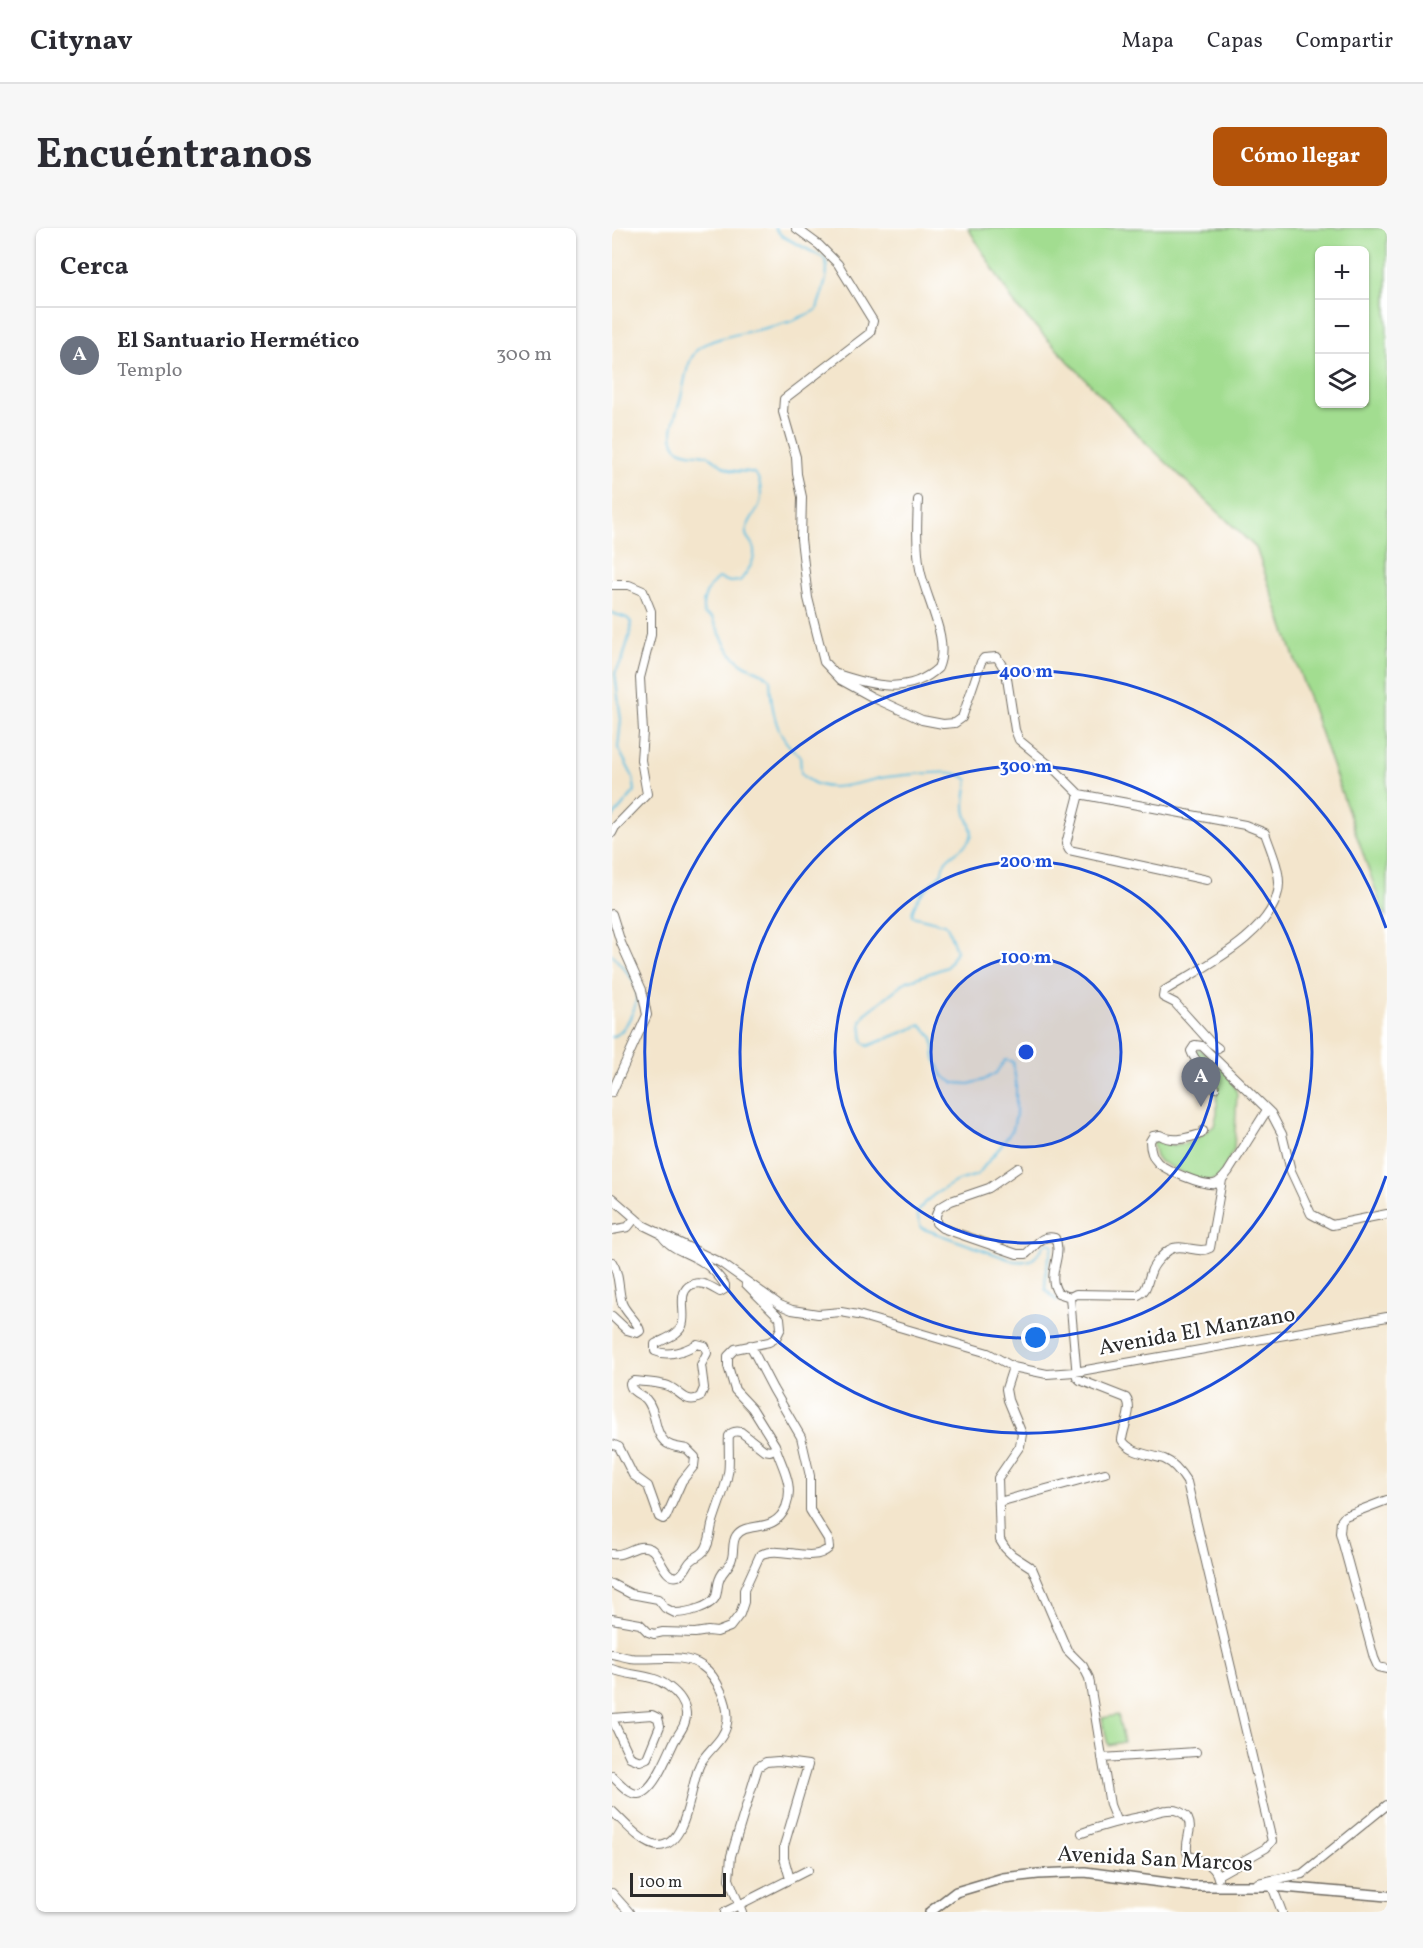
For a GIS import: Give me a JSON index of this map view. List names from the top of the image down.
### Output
{
  "streets": {
    "street": ["Avenida El Manzano", "Avenida San Marcos"]
  },
  "scale_bar": "100 m",
  "page": {
    "header": "Citynav",
    "nav": ["Mapa", "Capas", "Compartir"],
    "title": "Encuéntranos",
    "buttons": "Cómo llegar",
    "heading": "Cerca",
    "map_buttons": ["+", "−"],
    "list": [
      {
        "mark": "A",
        "name": "El Santuario Hermético",
        "note": "Templo",
        "value": "300 m"
      }
    ],
    "pins": "A",
    "scale": "100 m"
  },
  "rings": [
    "400 m",
    "300 m",
    "200 m",
    "100 m"
  ]
}
